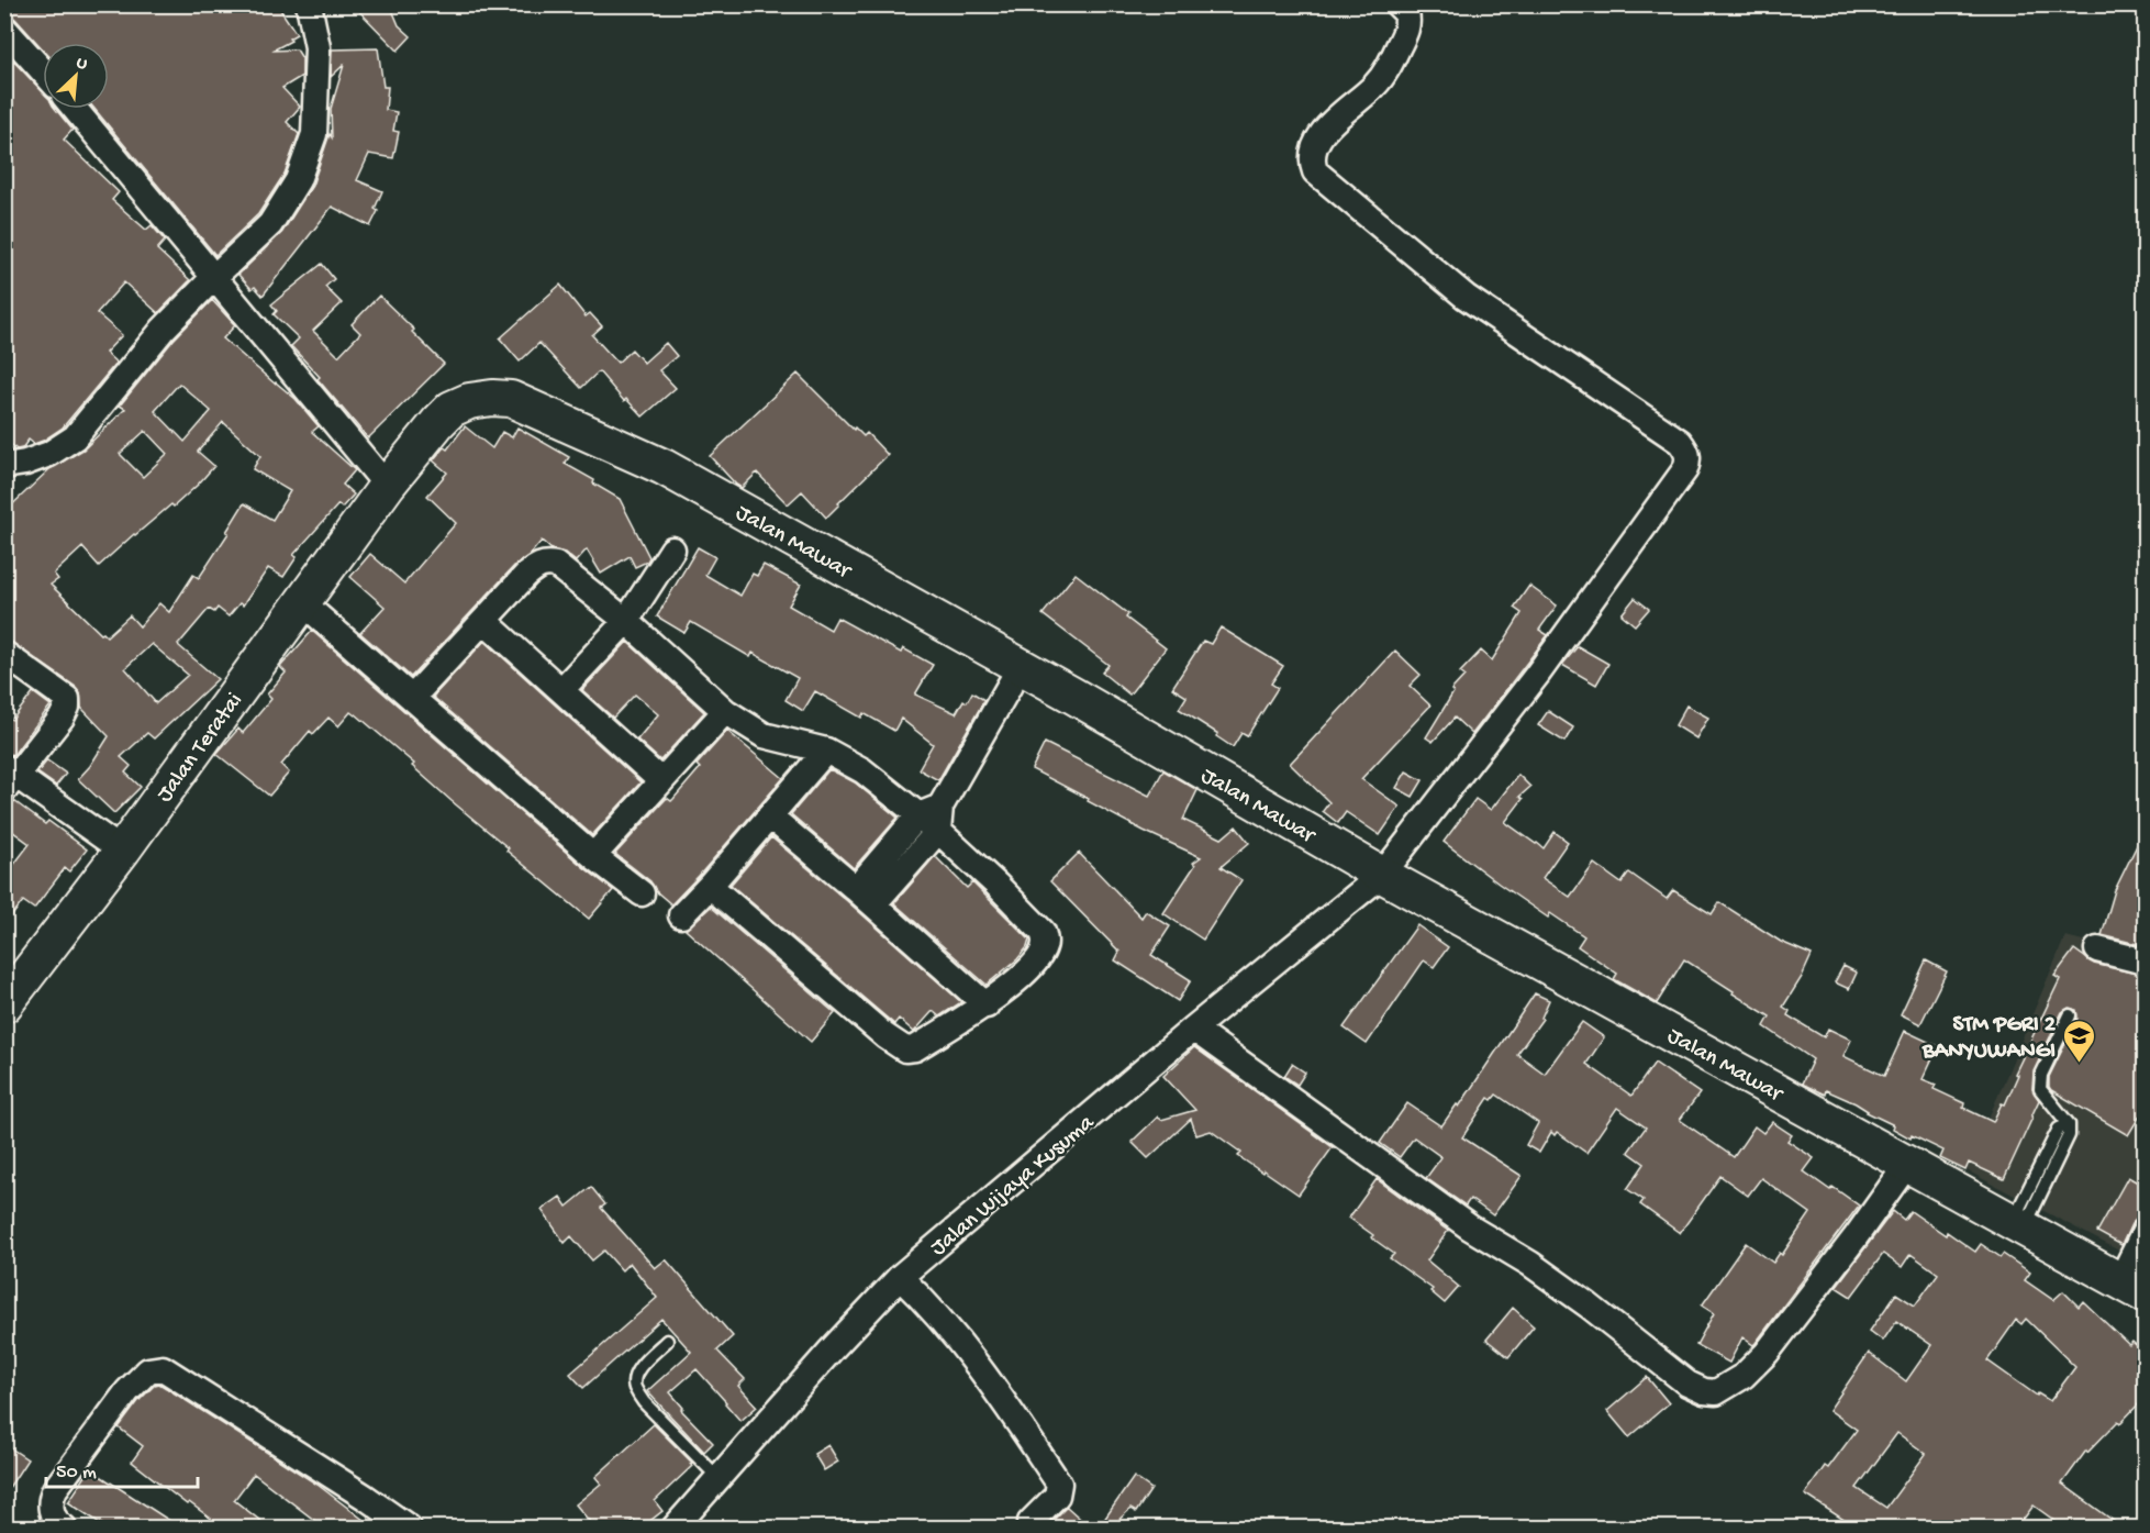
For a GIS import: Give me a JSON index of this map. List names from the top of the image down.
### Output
{
  "streets": {
    "street": ["Jalan Mawar", "Jalan Teratai", "Jalan Wijaya Kusuma"]
  },
  "crossings": [
    ["Jalan Mawar", "Jalan Teratai"],
    ["Jalan Mawar", "Jalan Wijaya Kusuma"]
  ],
  "places": {
    "school or university": ["STM PGRI 2 BANYUWANGI"]
  },
  "scale_bar": "50 m",
  "north": "top right"
}
